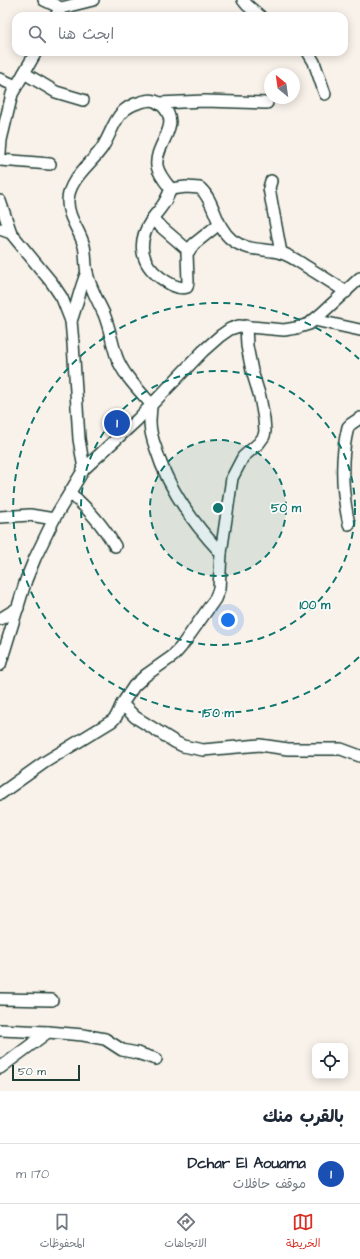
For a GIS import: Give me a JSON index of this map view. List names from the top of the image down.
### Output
{
  "scale_bar": "50 m",
  "north": "top left",
  "page": {
    "search": "ابحث هنا",
    "pins": "1",
    "scale": "50 m",
    "heading": "بالقرب منك",
    "list": [
      {
        "mark": "1",
        "name": "Dchar El Aouama",
        "note": "موقف حافلات",
        "value": "170 m"
      }
    ],
    "nav": ["الخريطة", "الاتجاهات", "المحفوظات"]
  },
  "rings": ["50 m", "100 m", "150 m"]
}
